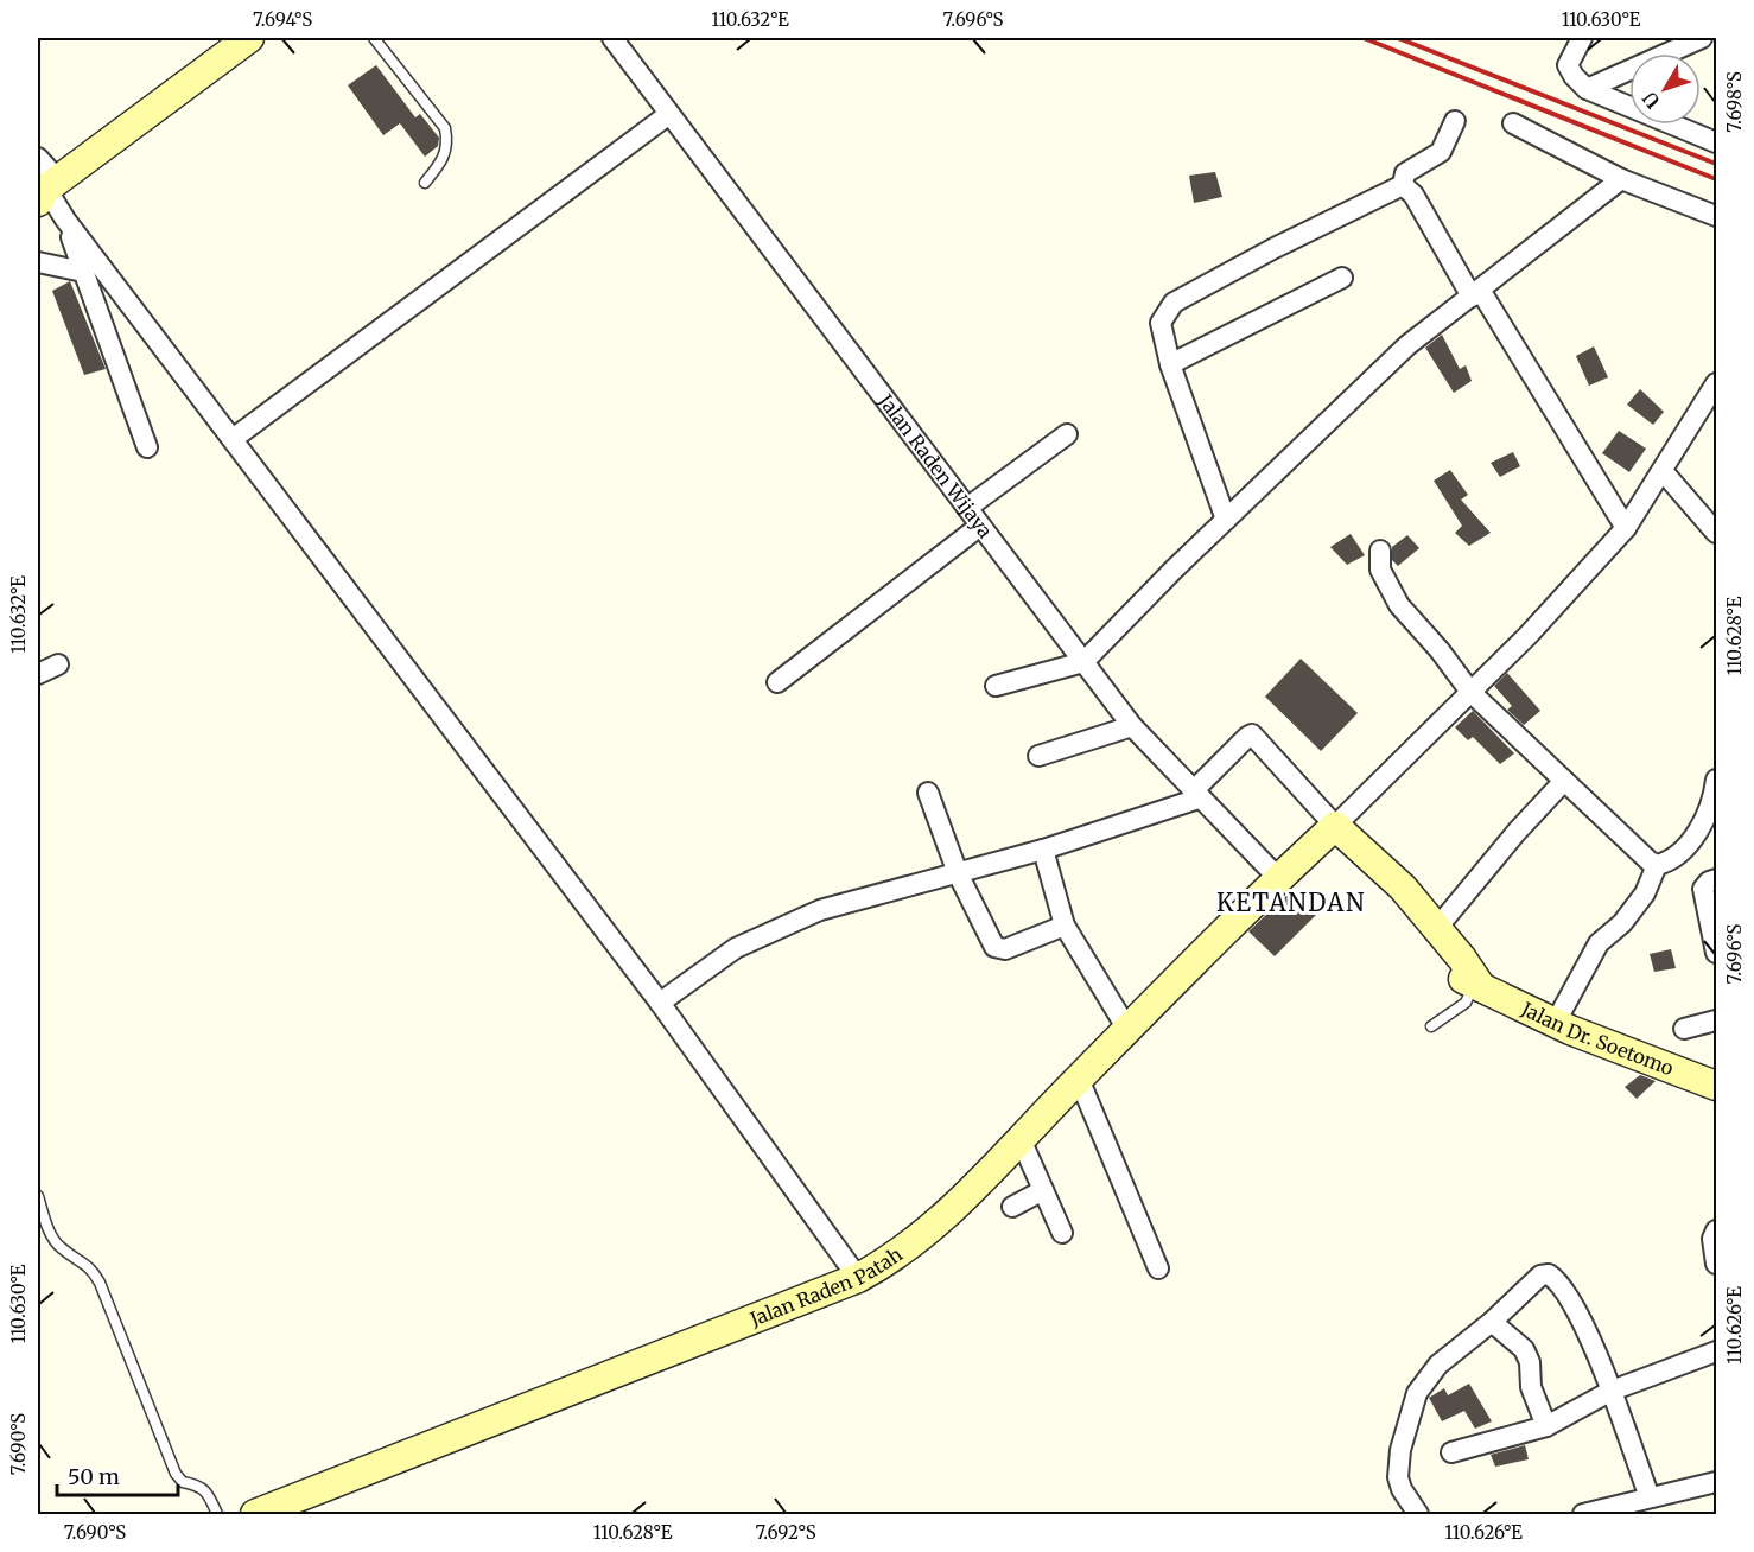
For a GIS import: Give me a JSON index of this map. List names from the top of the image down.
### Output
{
  "streets": {
    "street": ["Jalan Raden Wijaya", "Jalan Dr. Soetomo", "Jalan Raden Patah"]
  },
  "crossings": [
    ["Jalan Raden Wijaya", "Jalan Raden Patah"],
    ["Jalan Dr. Soetomo", "Jalan Raden Patah"]
  ],
  "districts": ["KETANDAN"],
  "scale_bar": "50 m",
  "north": "bottom left",
  "coordinates": [
    "7.694°S",
    "110.632°E",
    "7.696°S",
    "110.630°E",
    "7.698°S",
    "110.628°E",
    "110.626°E",
    "7.690°S",
    "7.692°S"
  ]
}
